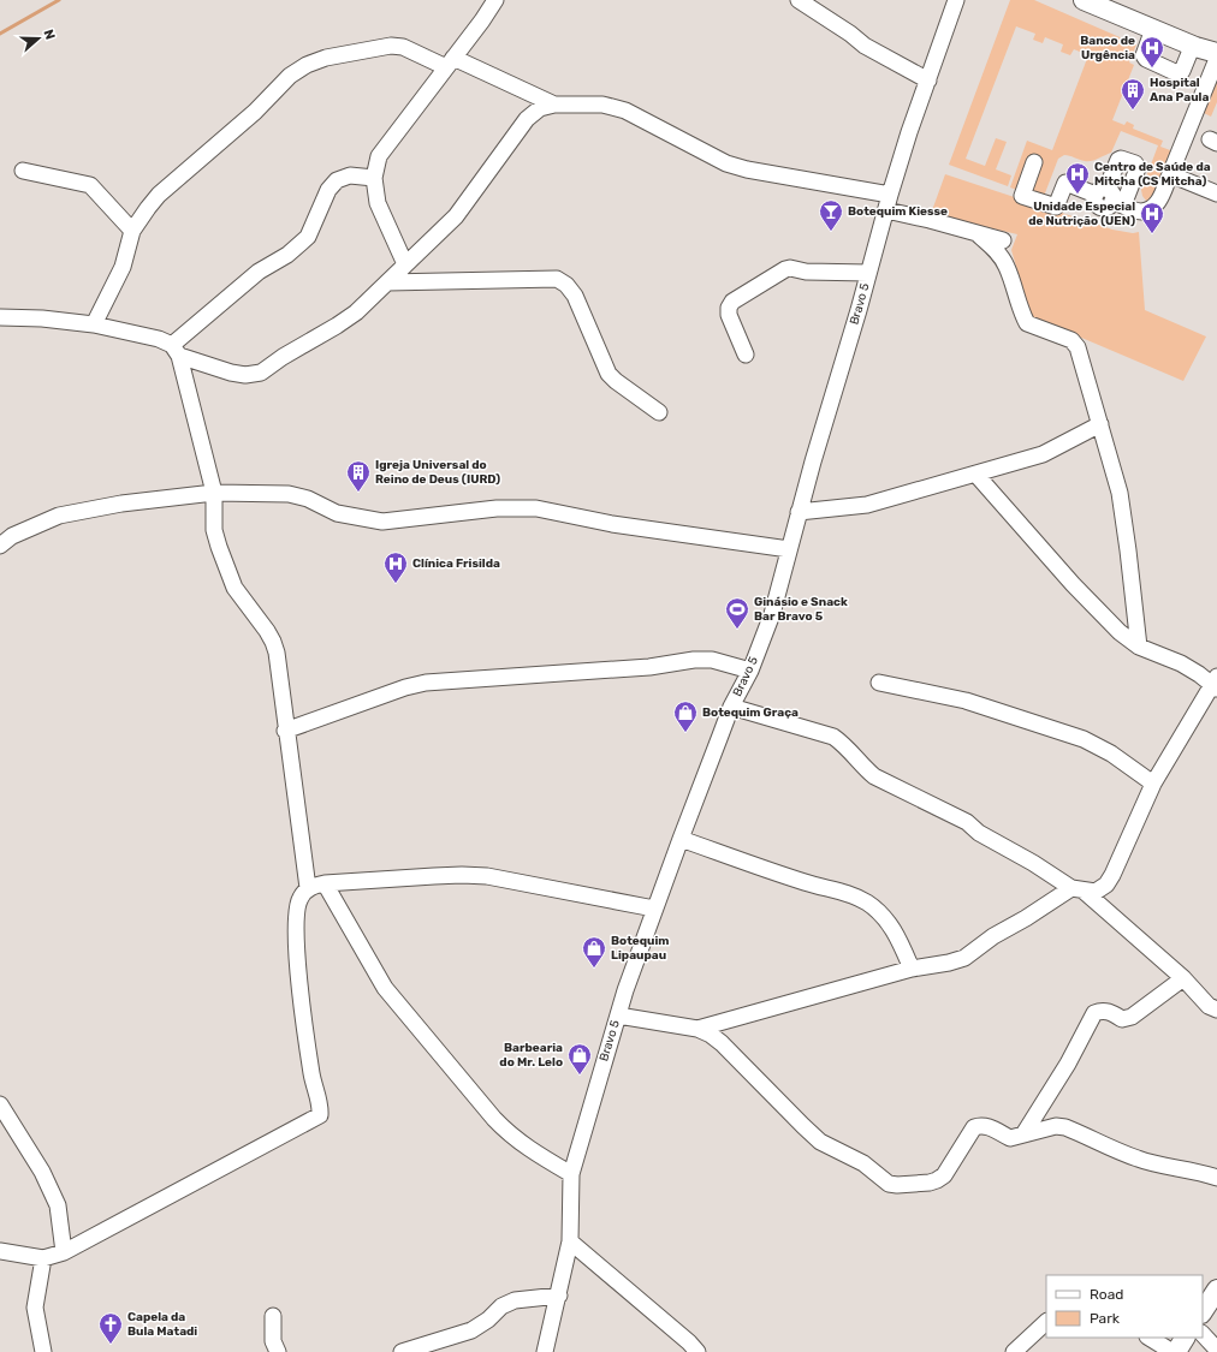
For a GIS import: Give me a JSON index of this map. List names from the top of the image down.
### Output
{
  "streets": {
    "street": ["Bravo 5"]
  },
  "places": {
    "hospital": [
      "Banco de Urgência",
      "Centro de Saúde da Mitcha (CS Mitcha)",
      "Unidade Especial de Nutrição (UEN)",
      "Clínica Frisilda"
    ],
    "building": ["Hospital Ana Paula", "Igreja Universal do Reino de Deus (IURD)"],
    "bar": ["Botequim Kiesse"],
    "sports": ["Ginásio e Snack Bar Bravo 5"],
    "shop": ["Botequim Graça", "Botequim Lipaupau", "Barbearia do Mr. Lelo"],
    "church": ["Capela da Bula Matadi"]
  },
  "legend": ["Road", "Park"],
  "north": "right"
}
